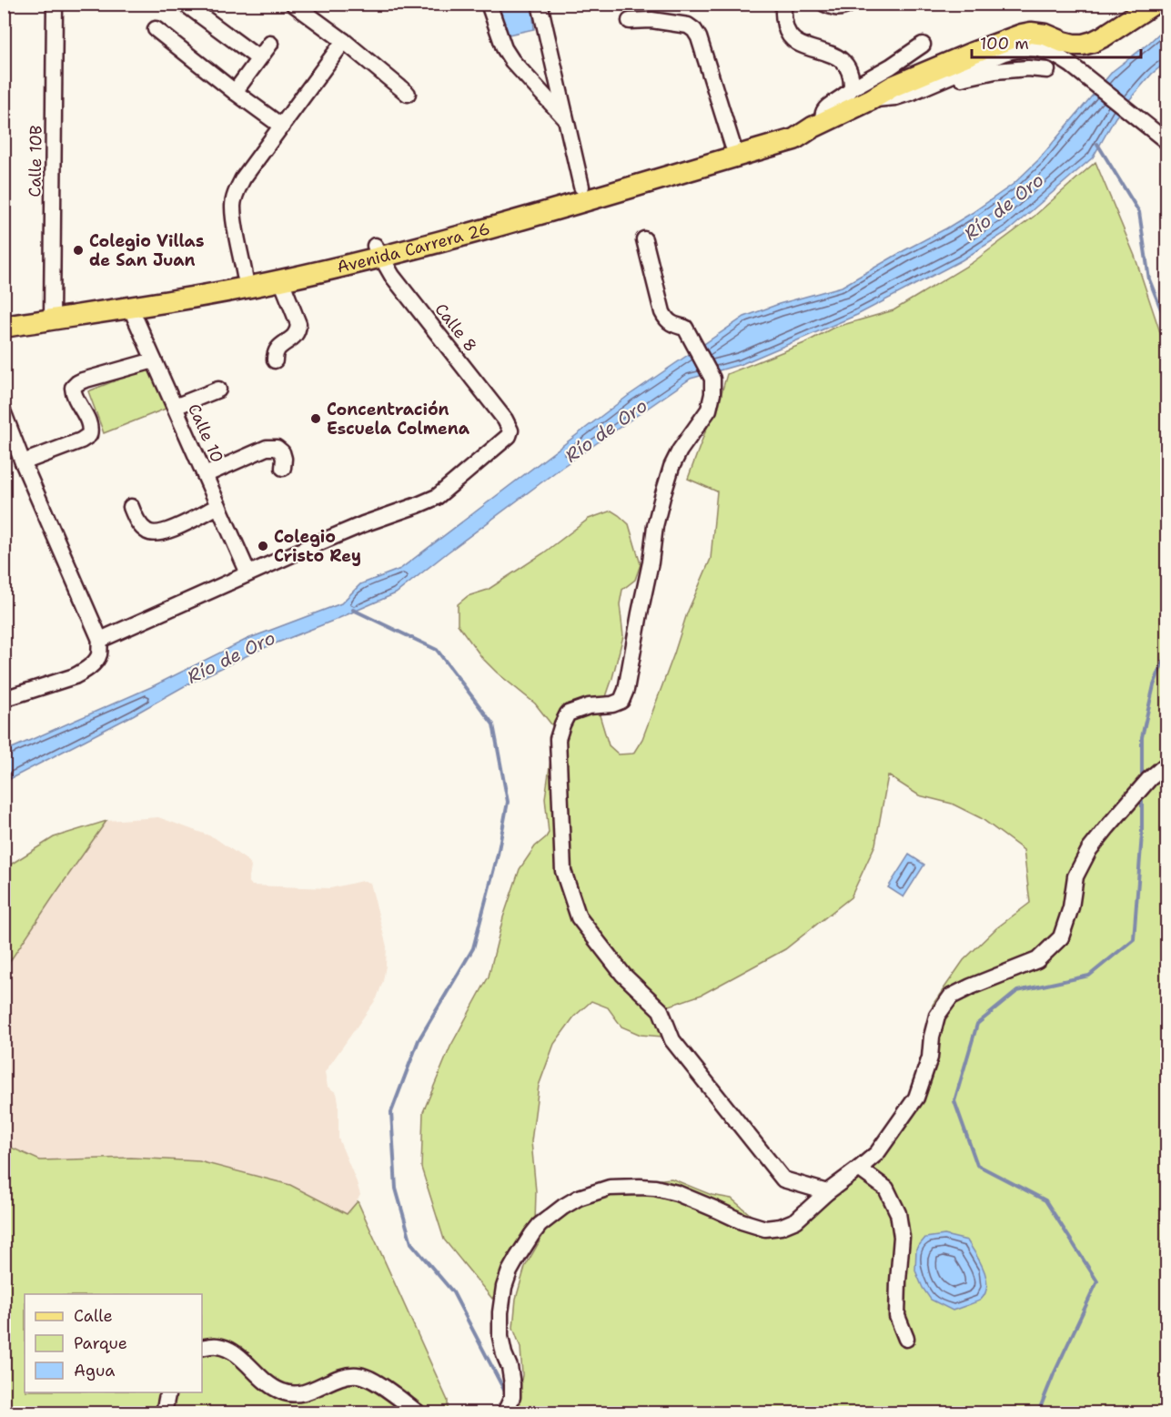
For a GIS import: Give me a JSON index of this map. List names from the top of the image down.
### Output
{
  "streets": {
    "main road": ["Avenida Carrera 26"],
    "street": ["Calle 10B", "Calle 8", "Calle 10"]
  },
  "crossings": [
    ["Calle 10B", "Avenida Carrera 26"],
    ["Avenida Carrera 26", "Calle 8"],
    ["Avenida Carrera 26", "Calle 10"],
    ["Calle 8", "Calle 10"]
  ],
  "water": ["Río de Oro"],
  "places": ["Colegio Villas de San Juan", "Concentración Escuela Colmena", "Colegio Cristo Rey"],
  "legend": ["Calle", "Parque", "Agua"],
  "scale_bar": "100 m"
}
